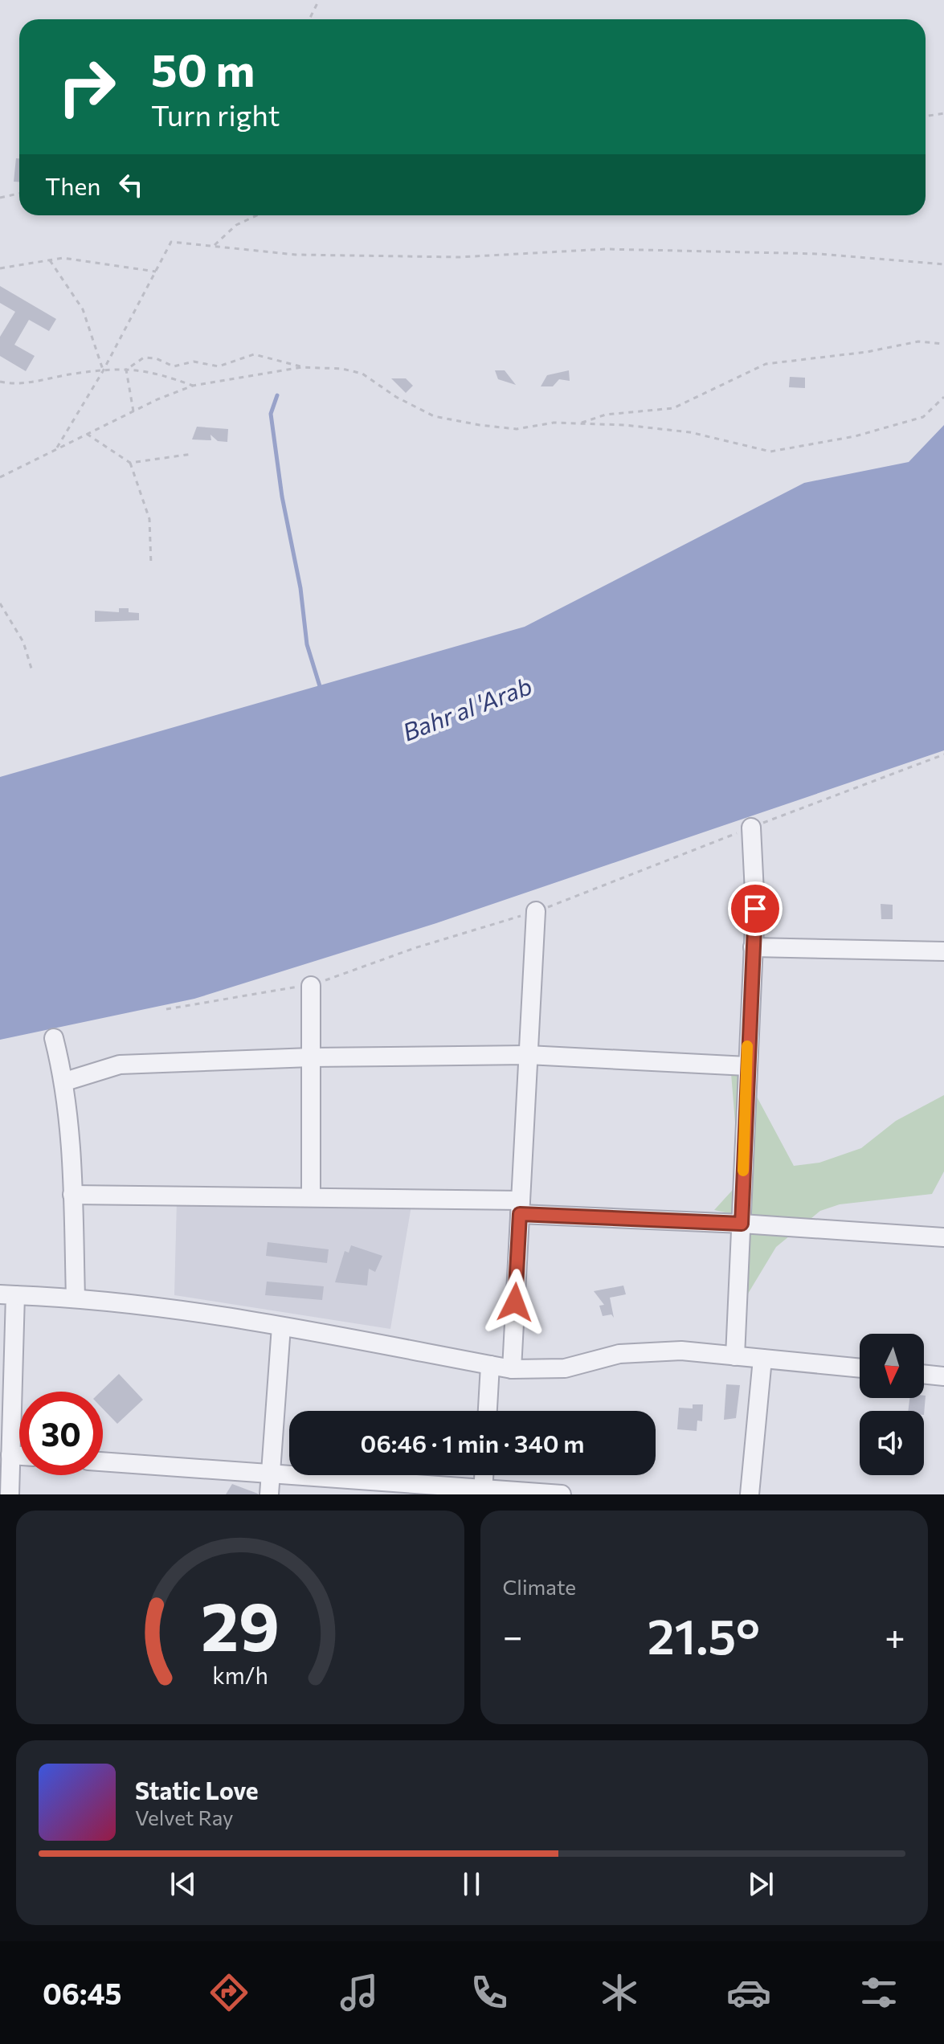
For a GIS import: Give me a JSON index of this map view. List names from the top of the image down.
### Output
{
  "water": ["Bahr al 'Arab"],
  "north": "bottom",
  "page": {
    "turn": ["50 m", "Turn right"],
    "then": "Then",
    "limit": "30",
    "trip": "06:46 · 1 min · 340 m",
    "tile": "Climate",
    "heat": ["−", "21.5°", "+"],
    "song": ["Static Love", "Velvet Ray"],
    "tabs": "06:45",
    "gauge": ["29", "km/h"]
  }
}
